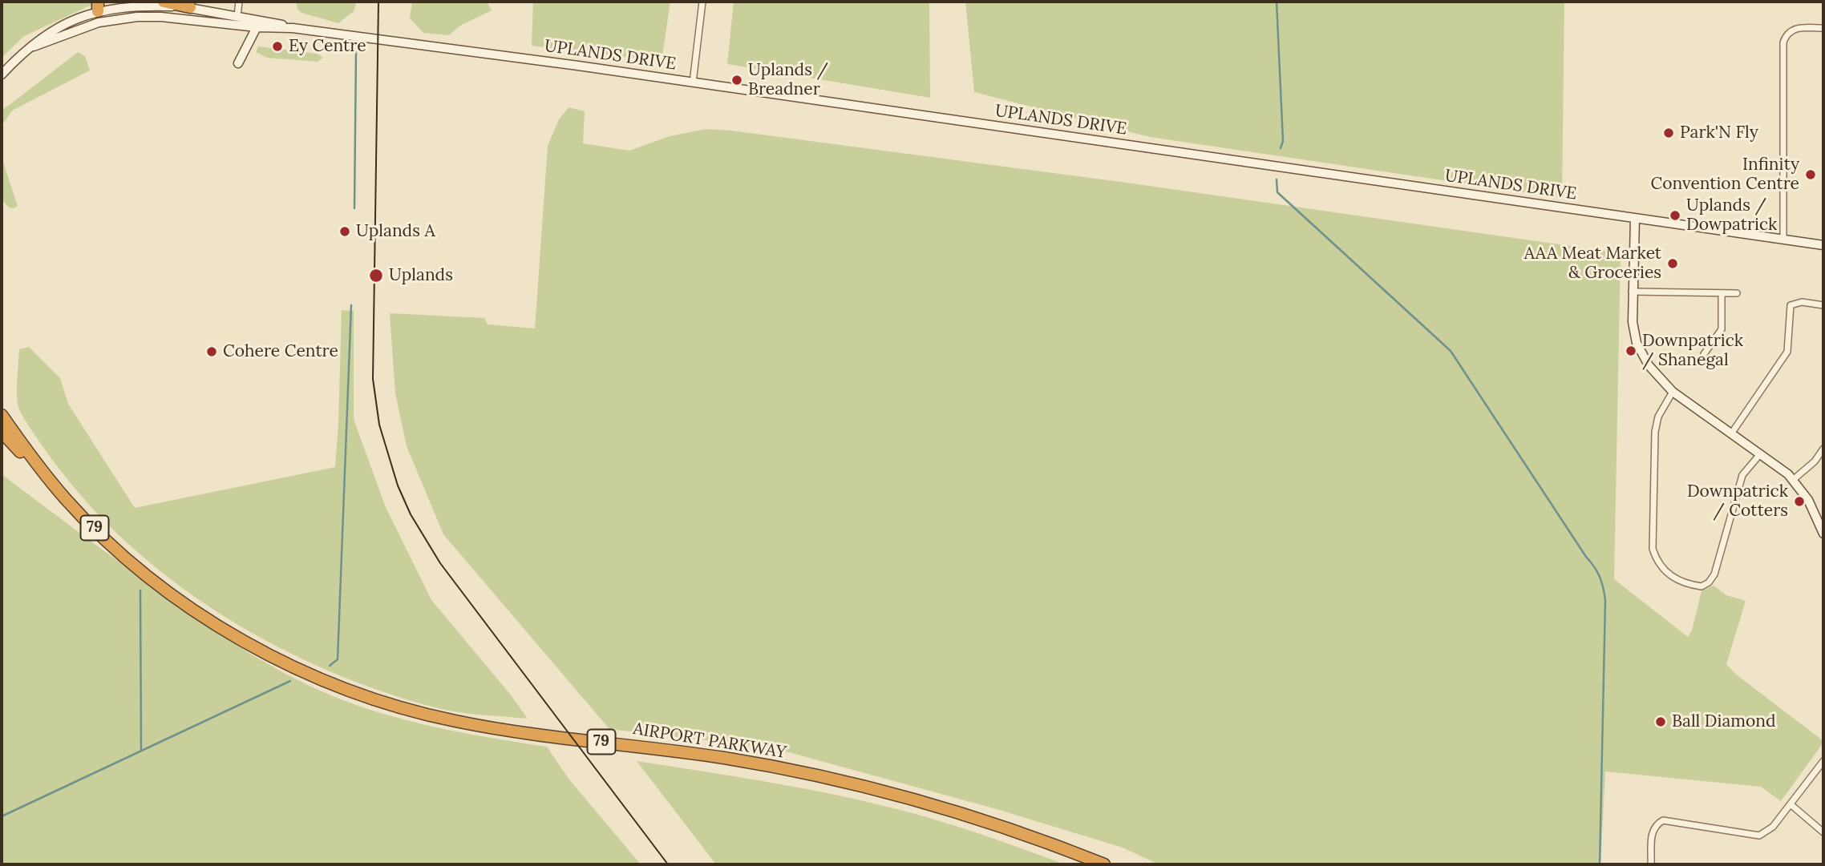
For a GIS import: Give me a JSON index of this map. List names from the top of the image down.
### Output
{
  "streets": {
    "highway": ["79", "AIRPORT PARKWAY"],
    "main road": ["UPLANDS DRIVE"]
  },
  "places": [
    "Ey Centre",
    "Uplands / Breadner",
    "Park'N Fly",
    "Infinity Convention Centre",
    "Uplands / Dowpatrick",
    "Uplands A",
    "AAA Meat Market & Groceries",
    "Uplands",
    "Downpatrick / Shanegal",
    "Cohere Centre",
    "Downpatrick / Cotters",
    "Ball Diamond"
  ]
}
